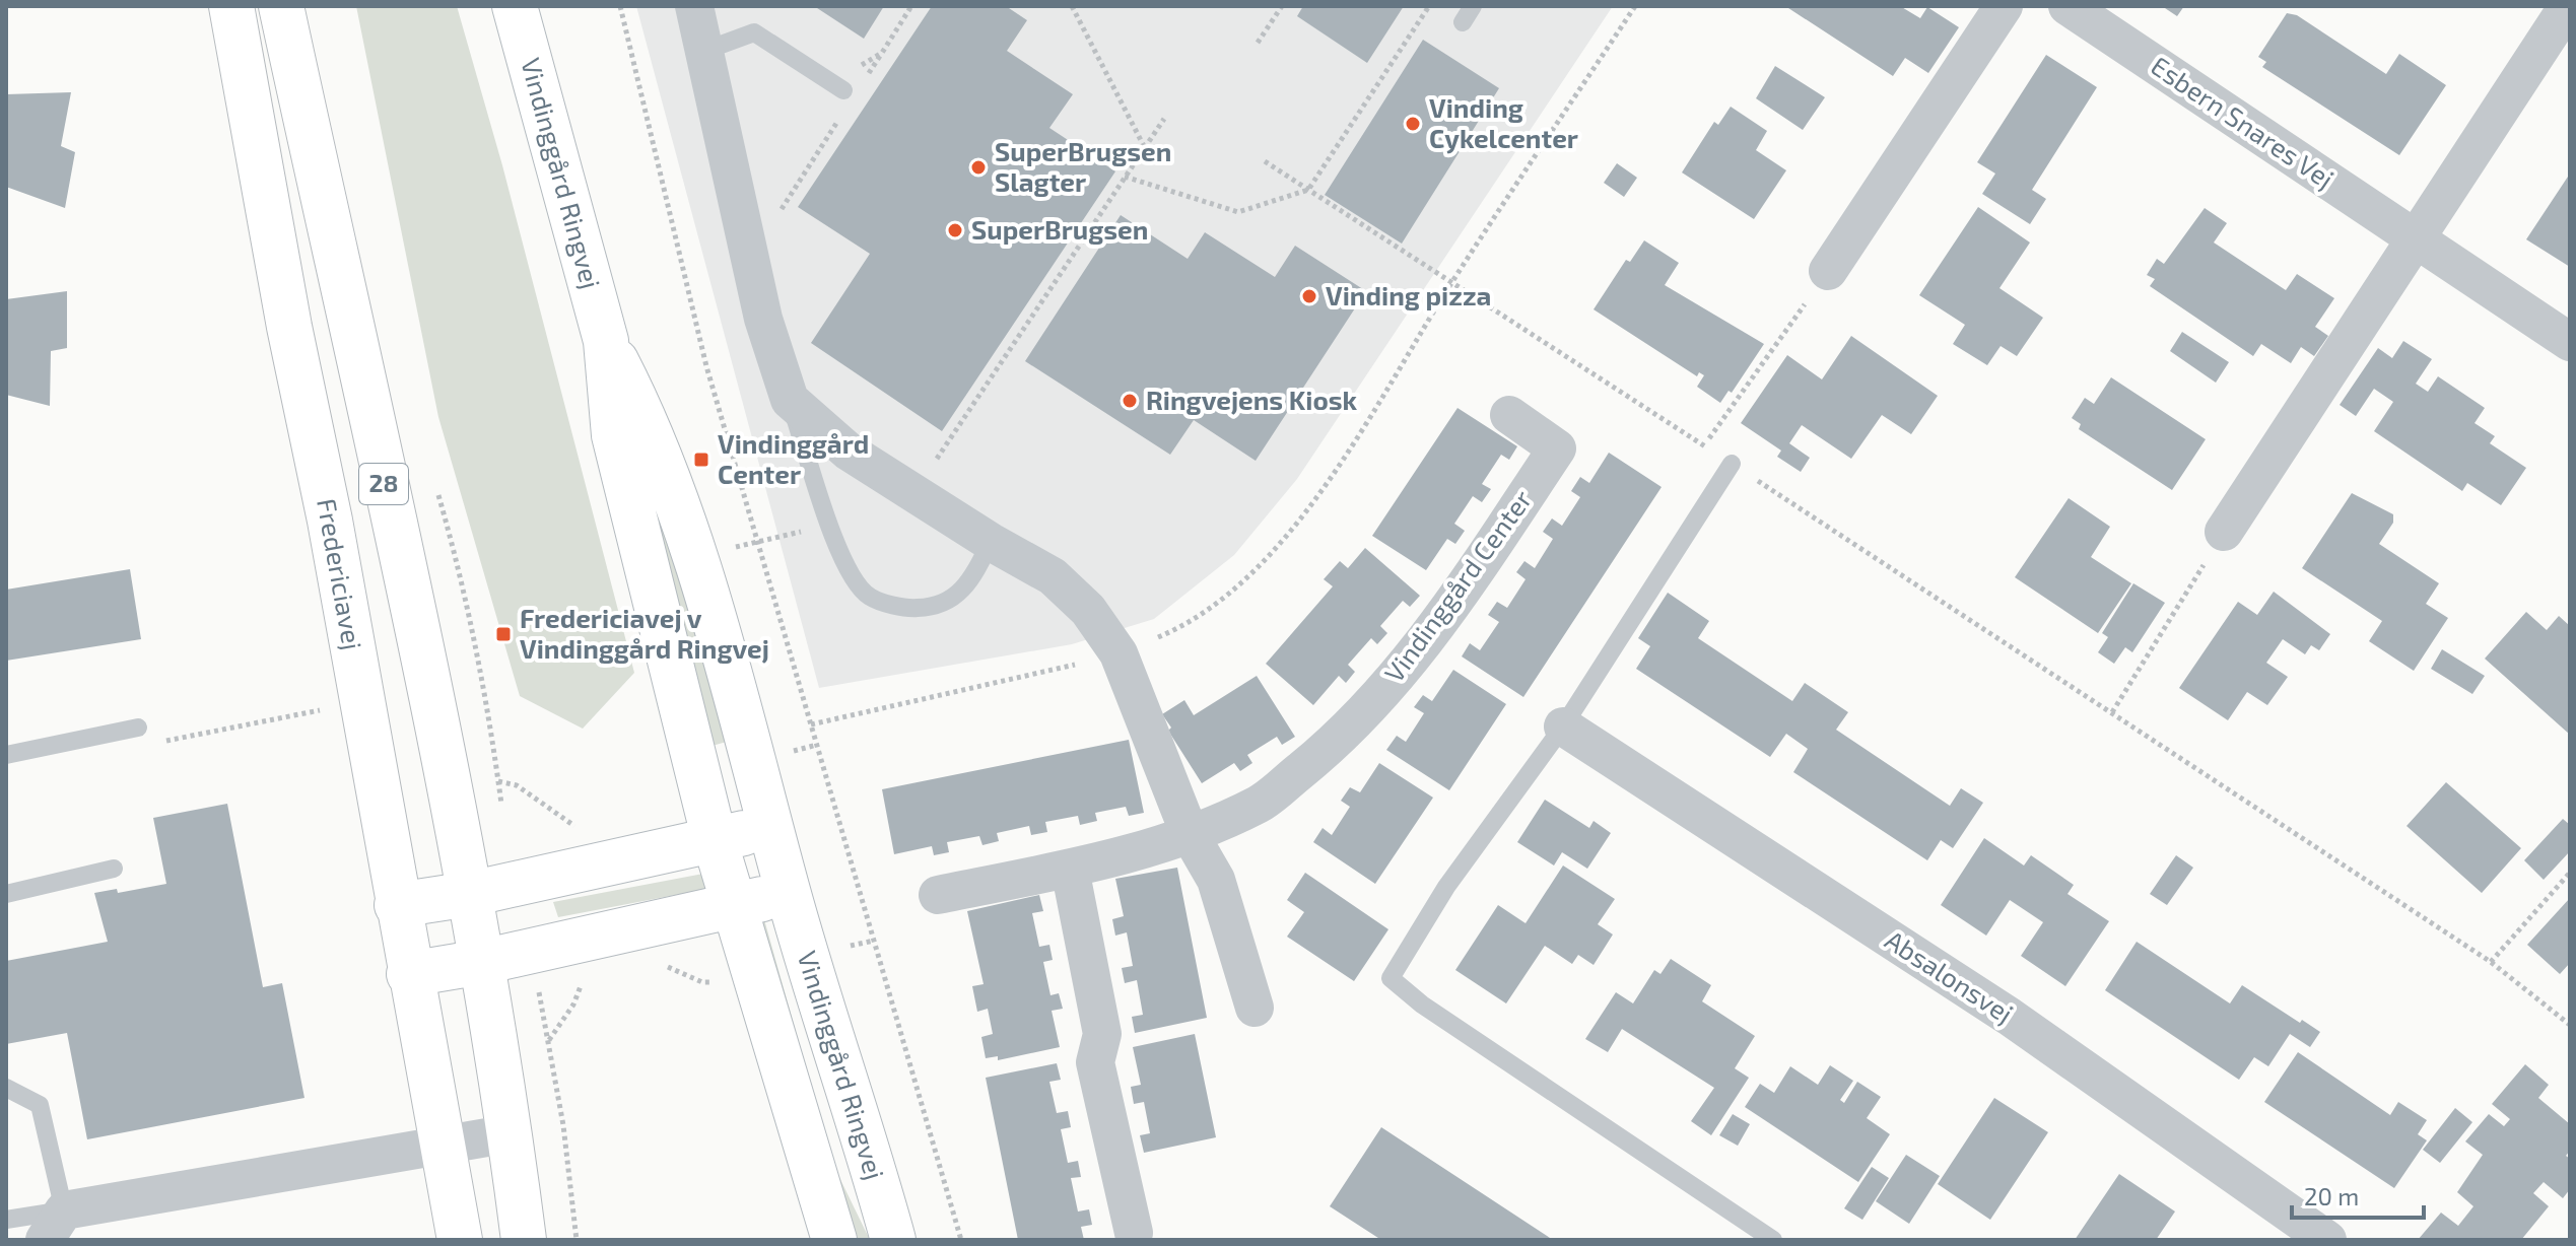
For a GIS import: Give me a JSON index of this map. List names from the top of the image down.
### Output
{
  "streets": {
    "street": [
      "Esbern Snares Vej",
      "Vindinggård Ringvej",
      "28",
      "Fredericiavej",
      "Vindinggård Center",
      "Absalonsvej"
    ]
  },
  "places": {
    "other": [
      "Vinding Cykelcenter",
      "SuperBrugsen Slagter",
      "SuperBrugsen",
      "Vinding pizza",
      "Ringvejens Kiosk"
    ],
    "transit": ["Vindinggård Center", "Fredericiavej v Vindinggård Ringvej"]
  },
  "scale_bar": "20 m"
}
